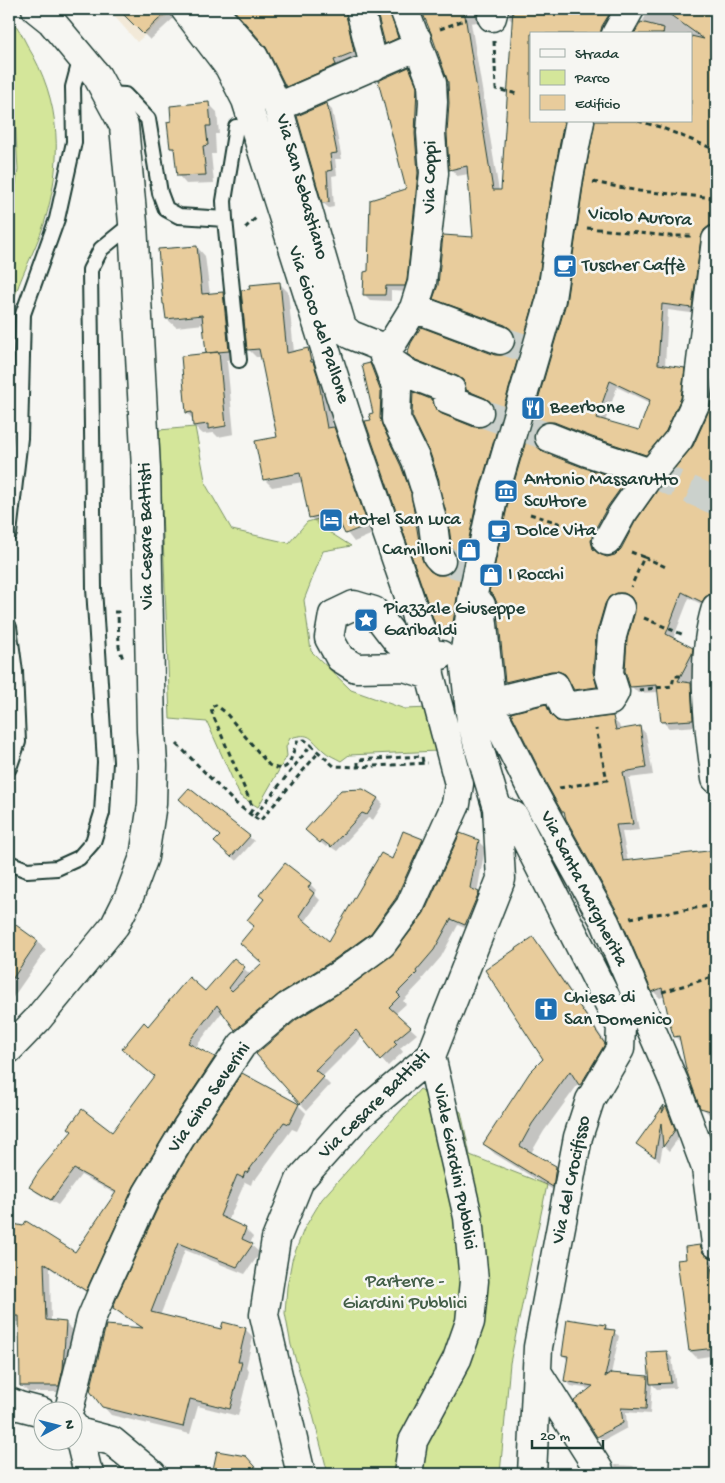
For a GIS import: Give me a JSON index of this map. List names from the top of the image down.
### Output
{
  "streets": {
    "street": [
      "Via Coppi",
      "Via San Sebastiano",
      "Via Gioco del Pallone",
      "Via Cesare Battisti",
      "Via Santa Margherita",
      "Via Gino Severini",
      "Viale Giardini Pubblici",
      "Via del Crocifisso"
    ],
    "path": ["Vicolo Aurora"]
  },
  "crossings": [
    ["Via Coppi", "Via San Sebastiano"],
    ["Vicolo Aurora", "Via Cesare Battisti"],
    ["Via Gioco del Pallone", "Via Gino Severini"],
    ["Via Cesare Battisti", "Via Santa Margherita"],
    ["Via Cesare Battisti", "Viale Giardini Pubblici"],
    ["Via Cesare Battisti", "Via del Crocifisso"]
  ],
  "parks": ["Parterre - Giardini Pubblici"],
  "places": {
    "cafe": ["Tuscher Caffè", "Dolce Vita"],
    "restaurant": ["Beerbone"],
    "museum": ["Antonio Massarutto Scultore"],
    "hotel": ["Hotel San Luca"],
    "shop": ["Camilloni", "I Rocchi"],
    "place": ["Piazzale Giuseppe Garibaldi"],
    "church": ["Chiesa di San Domenico"]
  },
  "legend": ["Strada", "Parco", "Edificio"],
  "scale_bar": "20 m",
  "north": "right"
}
